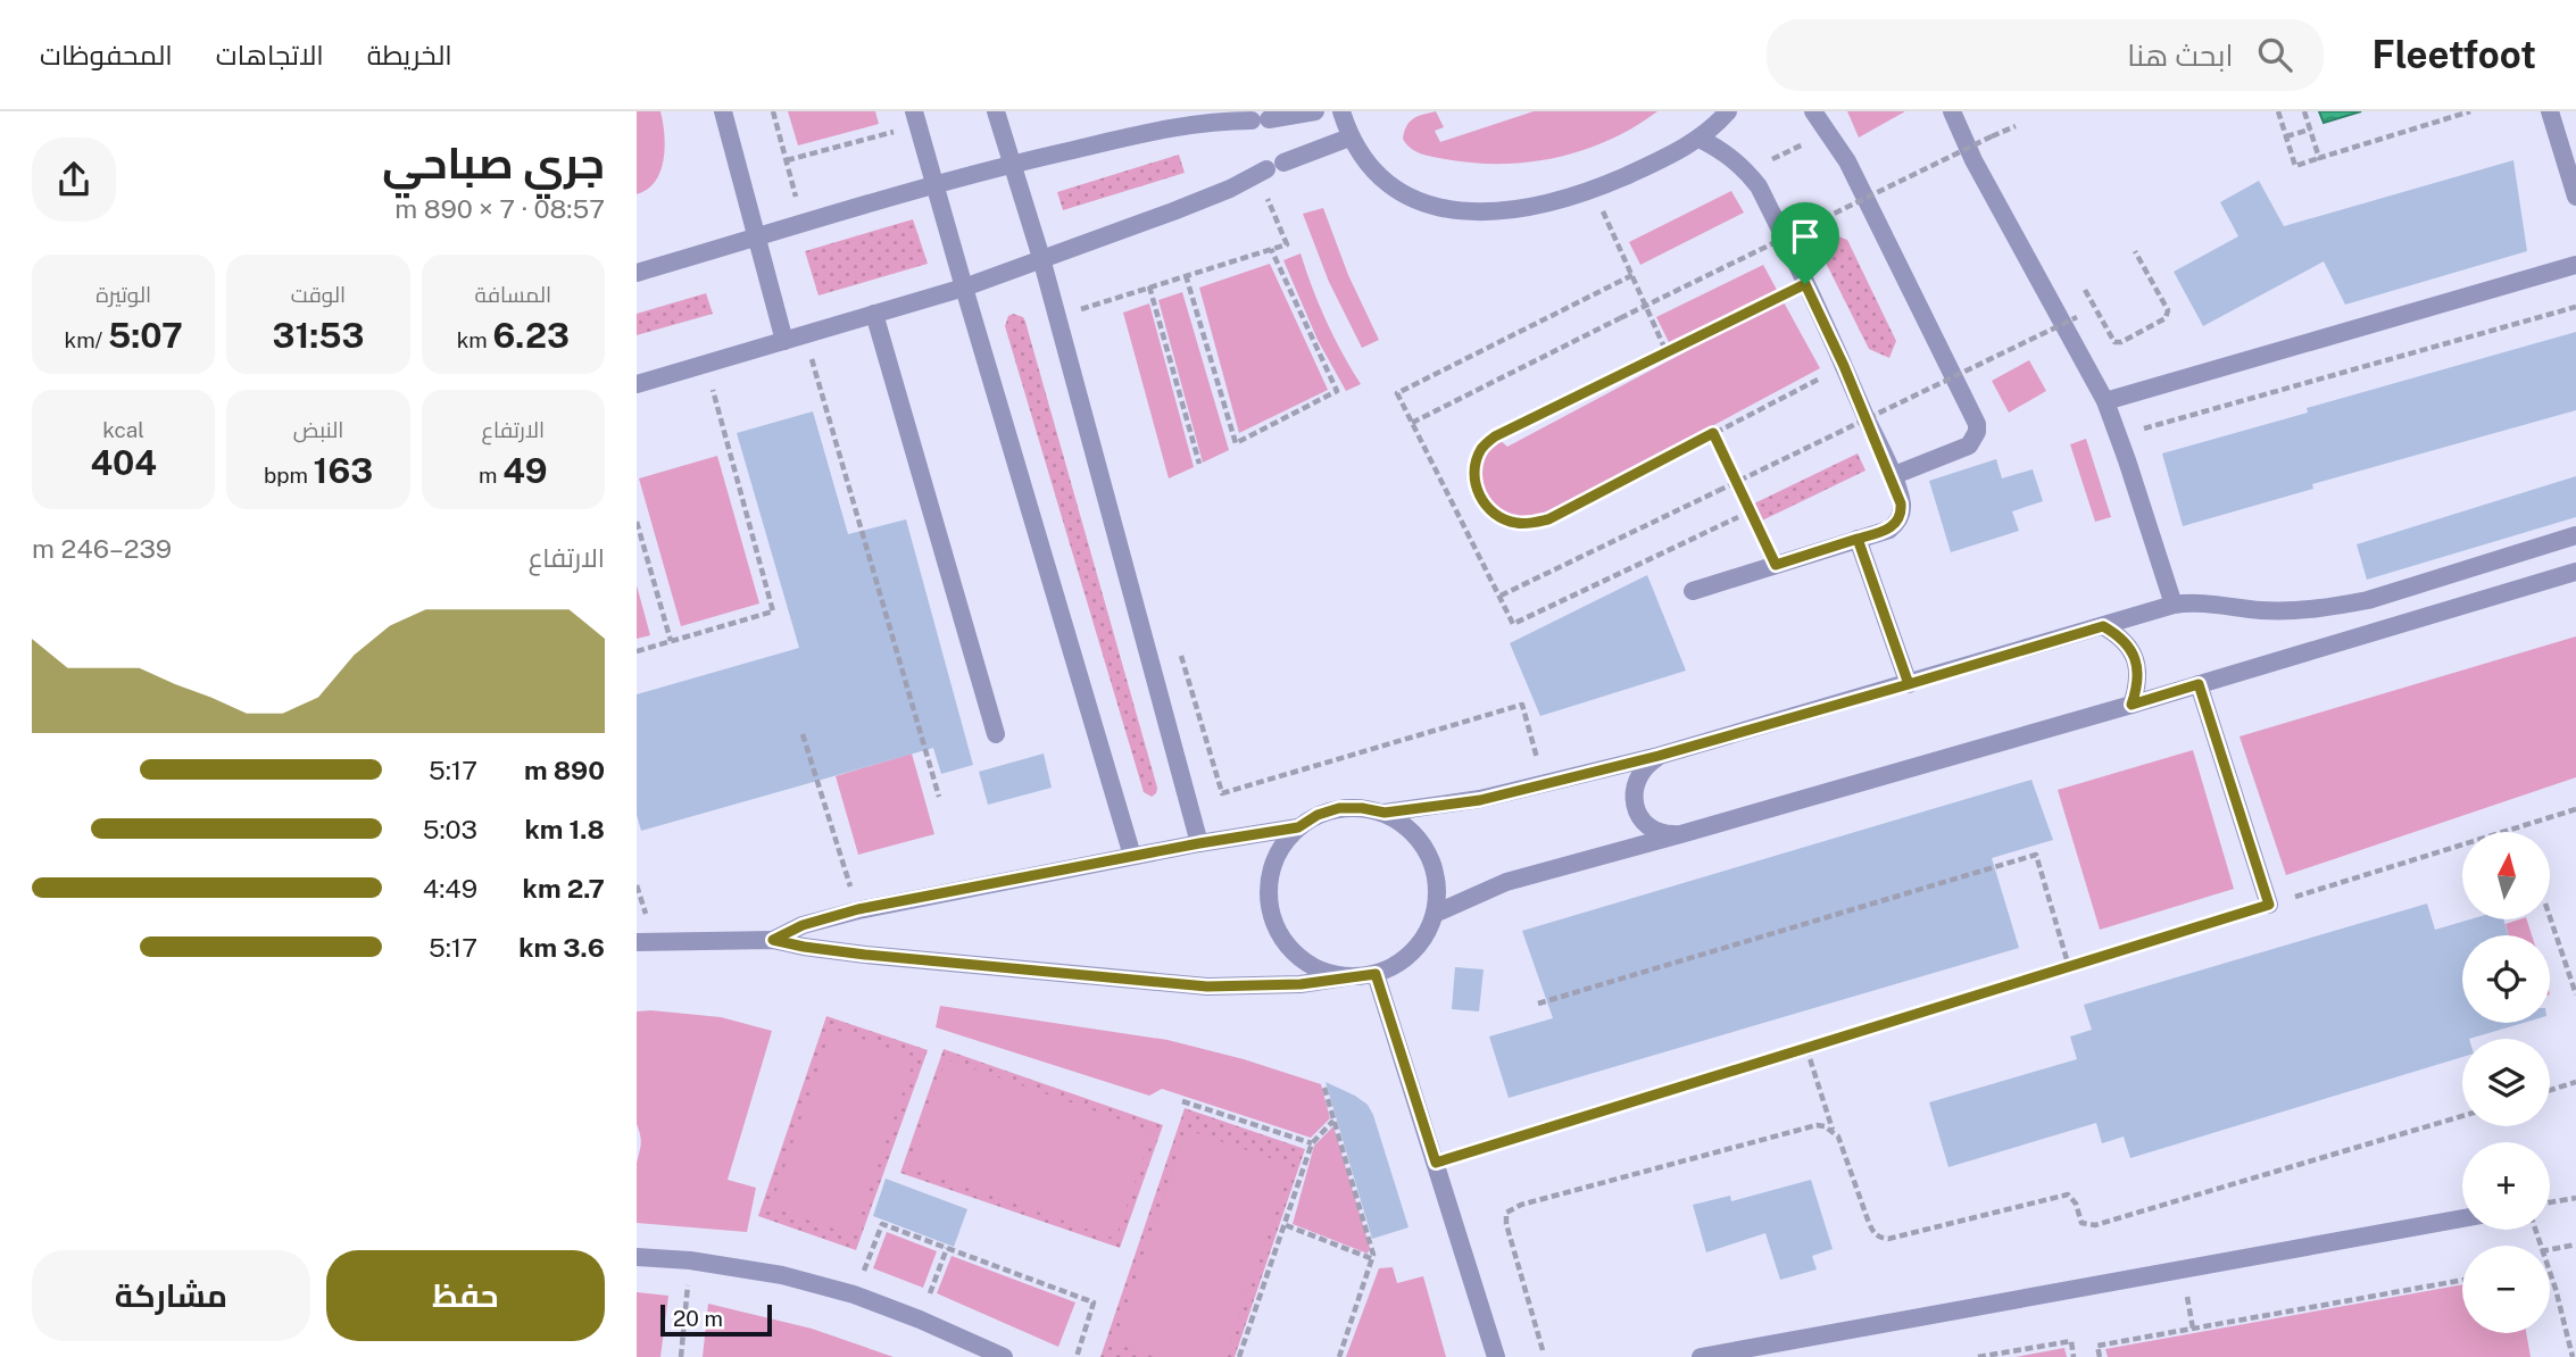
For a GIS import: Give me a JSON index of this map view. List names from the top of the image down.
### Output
{
  "scale_bar": "20 m",
  "north": "top",
  "page": {
    "header": "Fleetfoot",
    "search": "ابحث هنا",
    "nav": ["الخريطة", "الاتجاهات", "المحفوظات"],
    "heading": ["جري صباحي", "08:57 · 7 × 890 m"],
    "stats": [
      ["المسافة", "6.23 km"],
      ["الوقت", "31:53"],
      ["الوتيرة", "5:07 /km"],
      ["الارتفاع", "49 m"],
      ["النبض", "163 bpm"],
      ["kcal", "404"]
    ],
    "chart": ["الارتفاع", "239–246 m"],
    "list": [
      {
        "name": "890 m",
        "note": "5:17"
      },
      {
        "name": "1.8 km",
        "note": "5:03"
      },
      {
        "name": "2.7 km",
        "note": "4:49"
      },
      {
        "name": "3.6 km",
        "note": "5:17"
      }
    ],
    "map_buttons": ["+", "−"],
    "buttons": ["حفظ", "مشاركة"],
    "scale": "20 m"
  }
}
